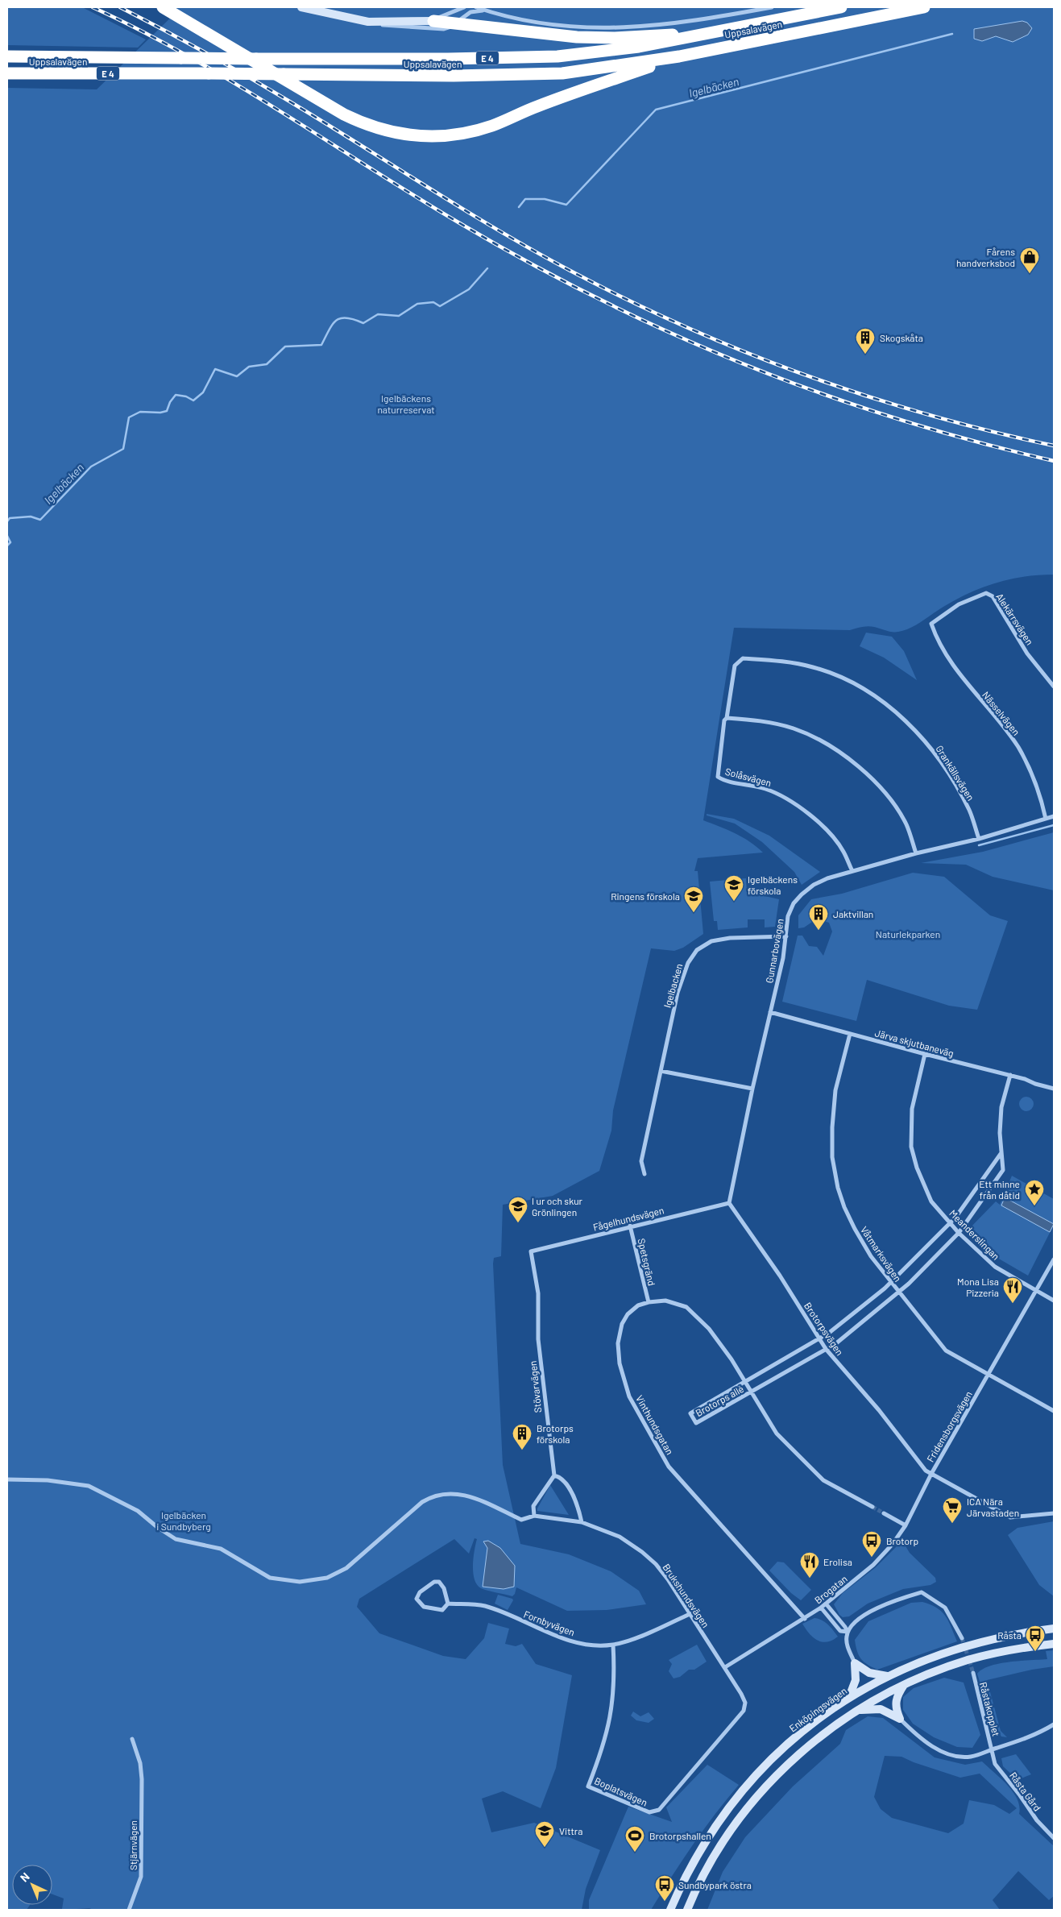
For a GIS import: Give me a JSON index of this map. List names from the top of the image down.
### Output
{
  "streets": {
    "highway": ["Uppsalavägen", "E 4"],
    "main road": ["Enköpingsvägen"],
    "street": [
      "Alekärrsvägen",
      "Nässelvägen",
      "Grankällsvägen",
      "Solåsvägen",
      "Gunnarbovägen",
      "Igelbacken",
      "Järva skjutbaneväg",
      "Fågelhundsvägen",
      "Meanderslingan",
      "Våtmarksvägen",
      "Spetsgränd",
      "Brotorpsvägen",
      "Stövarvägen",
      "Brotorps allé",
      "Vinthundsgatan",
      "Fridensborgsvägen",
      "Brogatan",
      "Brukshundsvägen",
      "Fornbyvägen",
      "Råstakopplet",
      "Boplatsvägen",
      "Råsta Gård",
      "Stjärnvägen"
    ]
  },
  "crossings": [
    ["Alekärrsvägen", "Nässelvägen"],
    ["Nässelvägen", "Gunnarbovägen"],
    ["Grankällsvägen", "Solåsvägen"],
    ["Grankällsvägen", "Gunnarbovägen"],
    ["Solåsvägen", "Gunnarbovägen"],
    ["Gunnarbovägen", "Igelbacken"],
    ["Gunnarbovägen", "Järva skjutbaneväg"],
    ["Gunnarbovägen", "Fågelhundsvägen"],
    ["Gunnarbovägen", "Brotorpsvägen"],
    ["Järva skjutbaneväg", "Meanderslingan"],
    ["Järva skjutbaneväg", "Våtmarksvägen"],
    ["Järva skjutbaneväg", "Brotorps allé"],
    ["Fågelhundsvägen", "Spetsgränd"],
    ["Fågelhundsvägen", "Brotorpsvägen"],
    ["Fågelhundsvägen", "Stövarvägen"],
    ["Meanderslingan", "Brotorps allé"],
    ["Meanderslingan", "Fridensborgsvägen"],
    ["Våtmarksvägen", "Brotorps allé"],
    ["Våtmarksvägen", "Fridensborgsvägen"],
    ["Spetsgränd", "Vinthundsgatan"],
    ["Brotorpsvägen", "Brotorps allé"],
    ["Brotorpsvägen", "Fridensborgsvägen"],
    ["Brotorpsvägen", "Brogatan"],
    ["Brotorps allé", "Vinthundsgatan"],
    ["Vinthundsgatan", "Brogatan"],
    ["Fridensborgsvägen", "Brogatan"],
    ["Brogatan", "Brukshundsvägen"],
    ["Brogatan", "Boplatsvägen"],
    ["Brukshundsvägen", "Fornbyvägen"],
    ["Brukshundsvägen", "Boplatsvägen"],
    ["Fornbyvägen", "Boplatsvägen"],
    ["Råstakopplet", "Råsta Gård"]
  ],
  "water": ["Igelbäcken"],
  "parks": ["Igelbäckens naturreservat", "Naturlekparken", "Igelbäcken i Sundbyberg"],
  "places": {
    "shop": ["Fårens handverksbod"],
    "building": ["Skogskåta", "Jaktvillan", "Brotorps förskola"],
    "school or university": [
      "Igelbäckens förskola",
      "Ringens förskola",
      "I ur och skur Grönlingen",
      "Vittra"
    ],
    "place": ["Ett minne från dåtid"],
    "restaurant": ["Mona Lisa Pizzeria", "Erolisa"],
    "supermarket": ["ICA Nära Järvastaden"],
    "bus stop": ["Brotorp", "Råsta", "Sundbypark östra"],
    "sports": ["Brotorpshallen"]
  },
  "north": "top left"
}
